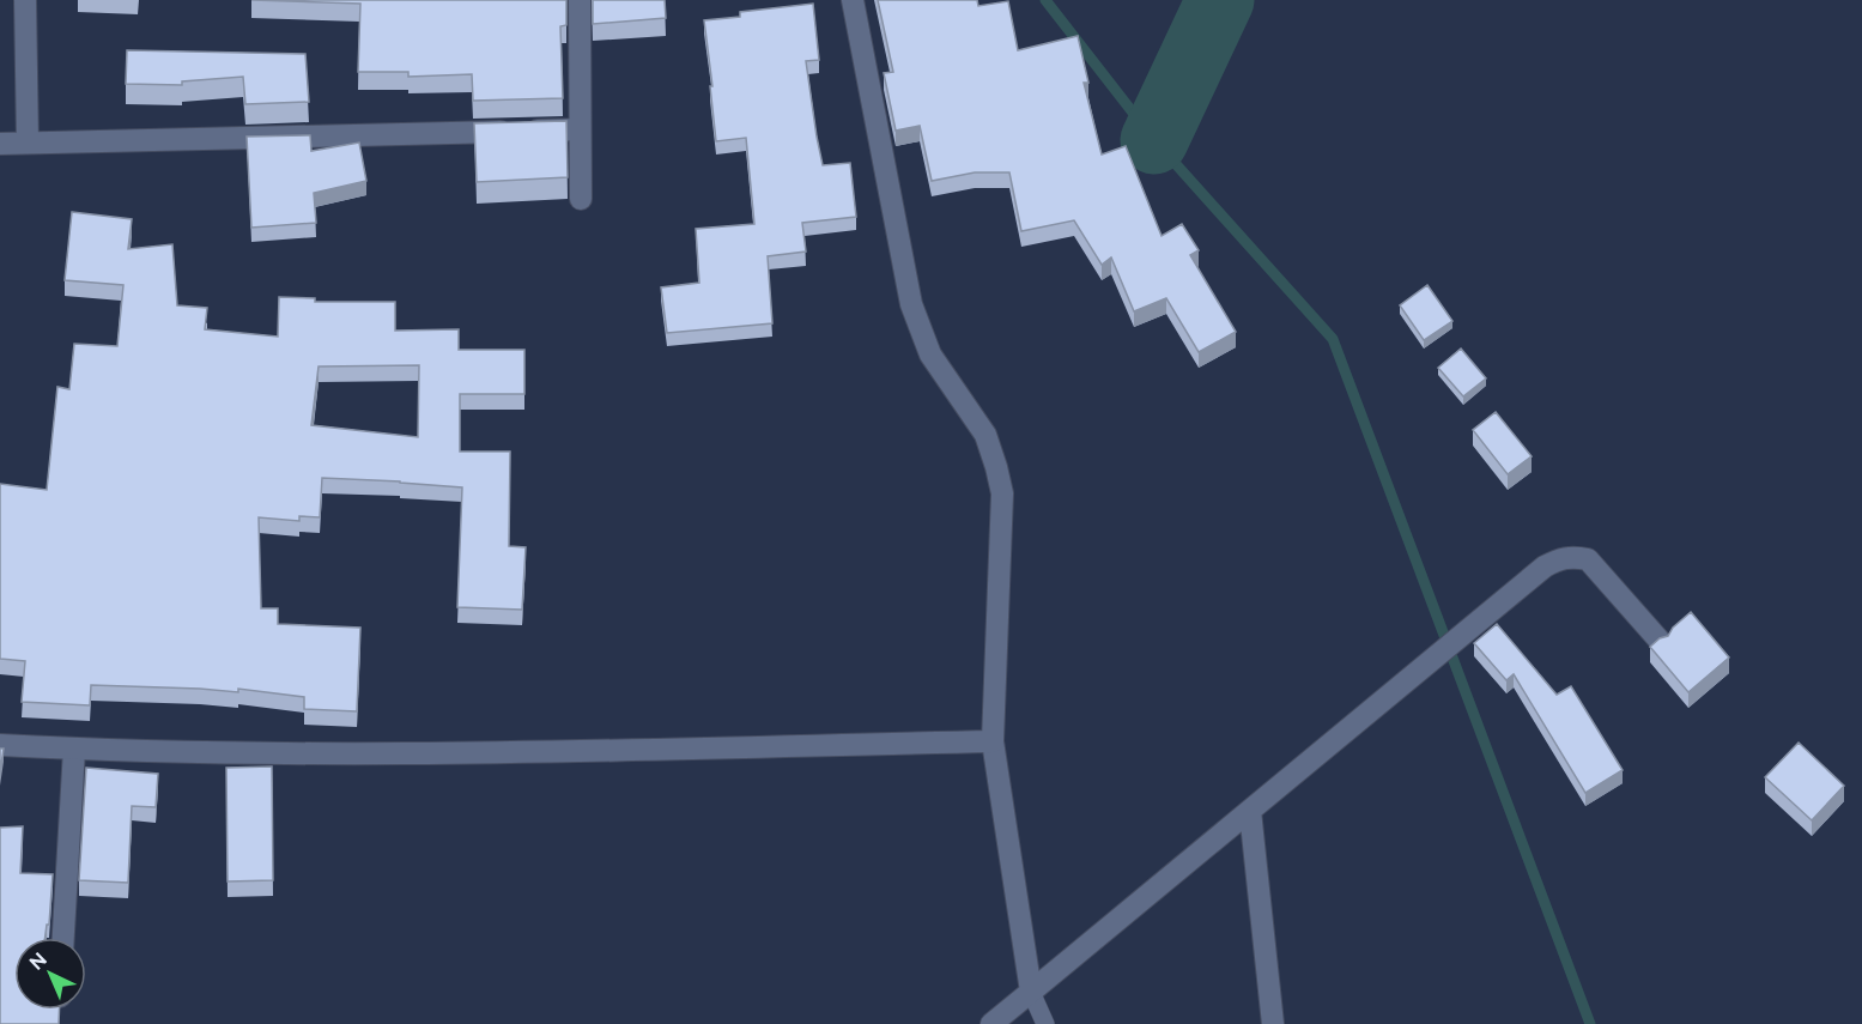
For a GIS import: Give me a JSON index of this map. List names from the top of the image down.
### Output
{
  "north": "top left"
}
